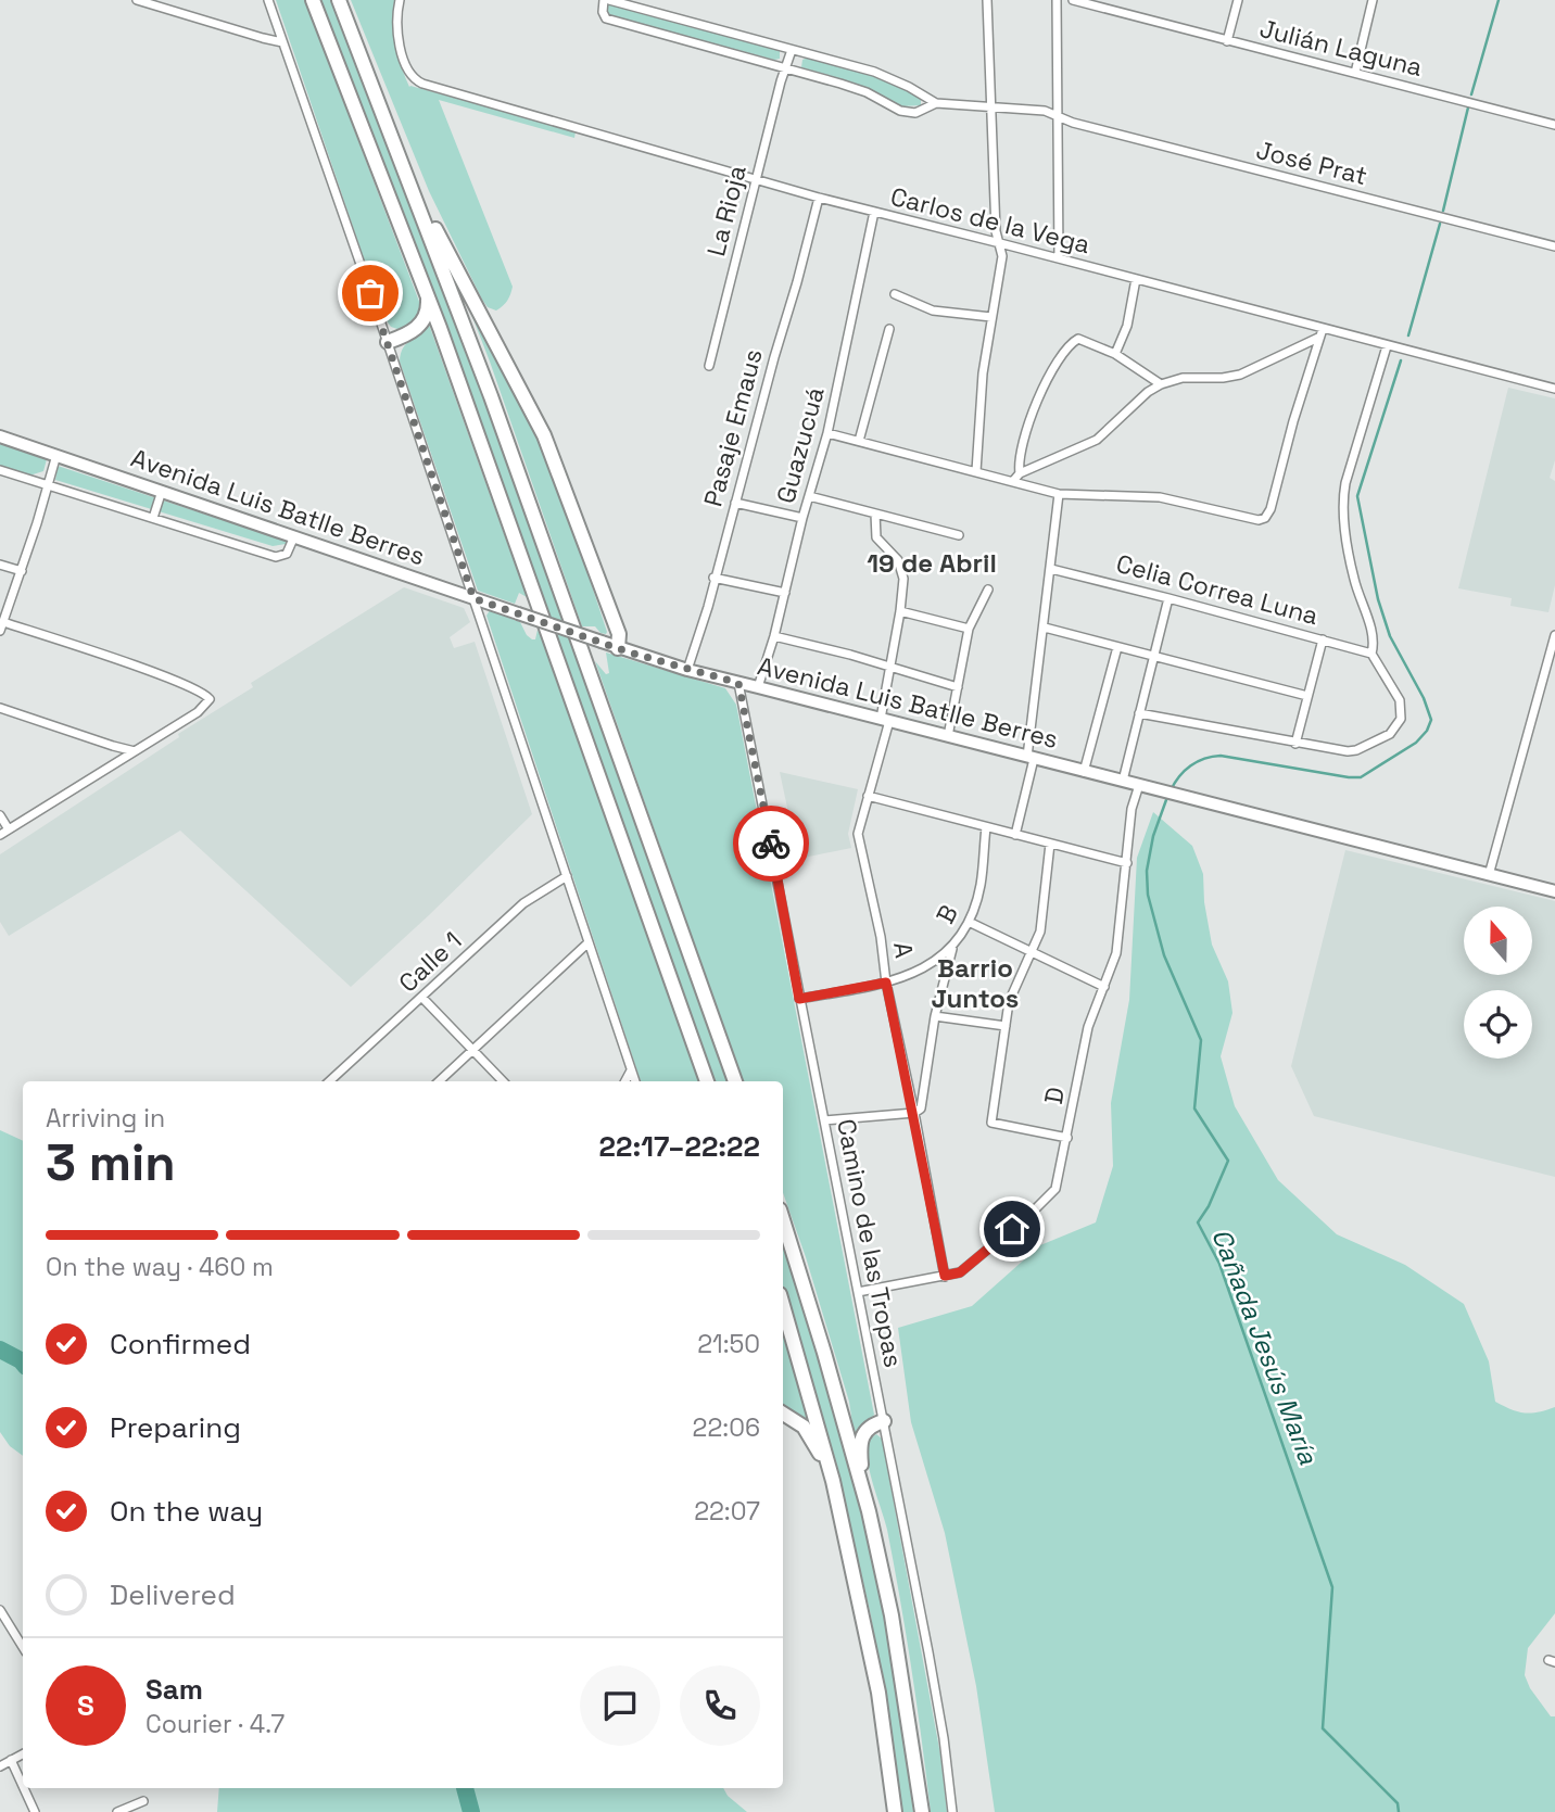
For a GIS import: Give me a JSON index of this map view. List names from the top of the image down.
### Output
{
  "streets": {
    "main road": ["Avenida Luis Batlle Berres"],
    "street": [
      "Julián Laguna",
      "José Prat",
      "La Rioja",
      "Carlos de la Vega",
      "Pasaje Emaus",
      "Guazucuá",
      "Celia Correa Luna",
      "B",
      "A",
      "Calle 1",
      "D",
      "Camino de las Tropas"
    ]
  },
  "crossings": [
    ["La Rioja", "Carlos de la Vega"],
    ["Carlos de la Vega", "Pasaje Emaus"],
    ["Carlos de la Vega", "Guazucuá"],
    ["Pasaje Emaus", "Avenida Luis Batlle Berres"],
    ["Guazucuá", "Avenida Luis Batlle Berres"],
    ["Avenida Luis Batlle Berres", "A"],
    ["Avenida Luis Batlle Berres", "D"],
    ["Avenida Luis Batlle Berres", "Camino de las Tropas"],
    ["B", "A"],
    ["B", "Camino de las Tropas"],
    ["A", "D"],
    ["D", "Camino de las Tropas"]
  ],
  "districts": ["19 de Abril", "Barrio Juntos"],
  "water": ["Cañada Jesús María"],
  "north": "top",
  "page": {
    "heading": ["3 min", "Arriving in", "22:17–22:22"],
    "panel": ["Sam", "Courier · 4.7"],
    "bar": "On the way · 460 m",
    "list": [
      ["Confirmed", "21:50"],
      ["Preparing", "22:06"],
      ["On the way", "22:07"],
      "Delivered"
    ],
    "round": "S"
  }
}
